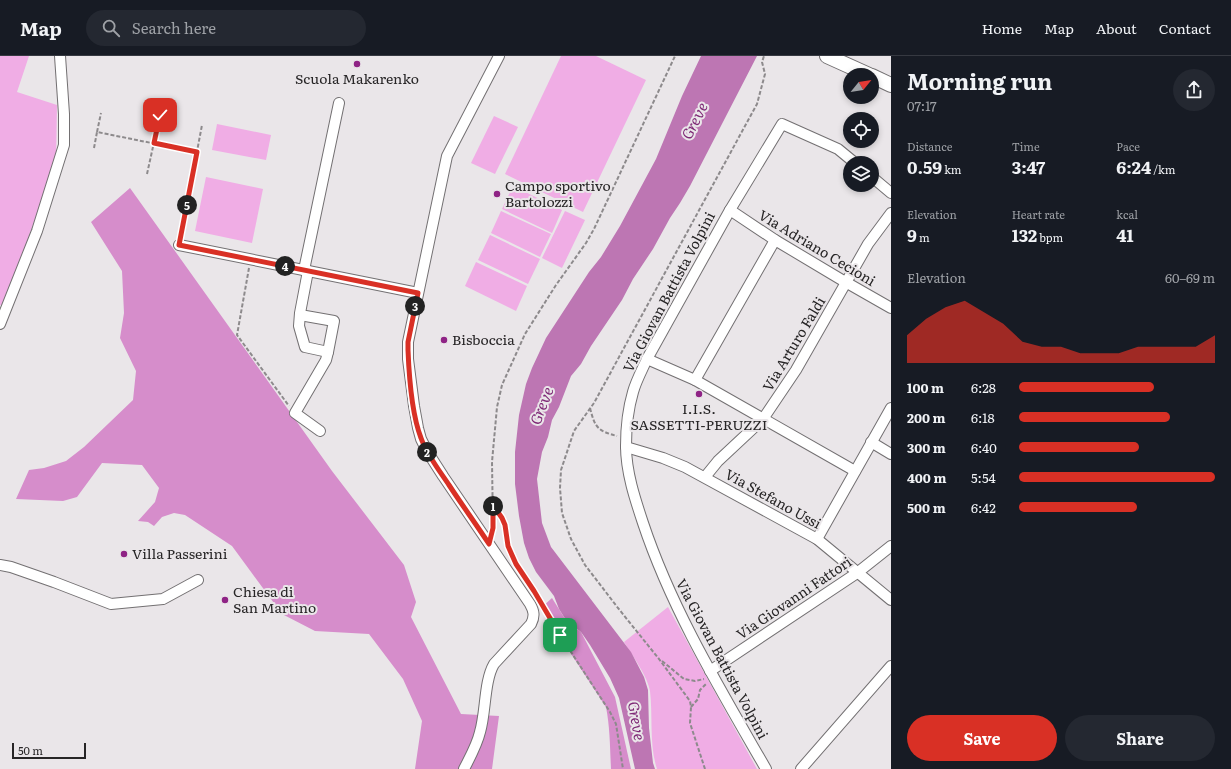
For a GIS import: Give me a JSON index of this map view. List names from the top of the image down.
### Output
{
  "streets": {
    "street": [
      "Via Adriano Cecioni",
      "Via Giovan Battista Volpini",
      "Via Arturo Faldi",
      "Via Stefano Ussi",
      "Via Giovanni Fattori"
    ]
  },
  "crossings": [
    ["Via Adriano Cecioni", "Via Giovan Battista Volpini"],
    ["Via Adriano Cecioni", "Via Arturo Faldi"],
    ["Via Giovan Battista Volpini", "Via Stefano Ussi"],
    ["Via Giovan Battista Volpini", "Via Giovanni Fattori"],
    ["Via Arturo Faldi", "Via Stefano Ussi"],
    ["Via Stefano Ussi", "Via Giovanni Fattori"]
  ],
  "water": ["Greve"],
  "places": [
    "Scuola Makarenko",
    "Campo sportivo Bartolozzi",
    "Bisboccia",
    "I.I.S. SASSETTI-PERUZZI",
    "Villa Passerini",
    "Chiesa di San Martino"
  ],
  "scale_bar": "50 m",
  "north": "top right",
  "page": {
    "header": "Map",
    "search": "Search here",
    "nav": [
      "Home",
      "Map",
      "About",
      "Contact"
    ],
    "heading": ["Morning run", "07:17"],
    "stats": [
      ["Distance", "0.59 km"],
      ["Time", "3:47"],
      ["Pace", "6:24 /km"],
      ["Elevation", "9 m"],
      ["Heart rate", "132 bpm"],
      ["kcal", "41"]
    ],
    "pins": [
      "5",
      "4",
      "3",
      "2",
      "1"
    ],
    "chart": ["Elevation", "60–69 m"],
    "list": [
      {
        "name": "100 m",
        "note": "6:28"
      },
      {
        "name": "200 m",
        "note": "6:18"
      },
      {
        "name": "300 m",
        "note": "6:40"
      },
      {
        "name": "400 m",
        "note": "5:54"
      },
      {
        "name": "500 m",
        "note": "6:42"
      }
    ],
    "buttons": ["Save", "Share"],
    "scale": "50 m"
  }
}
